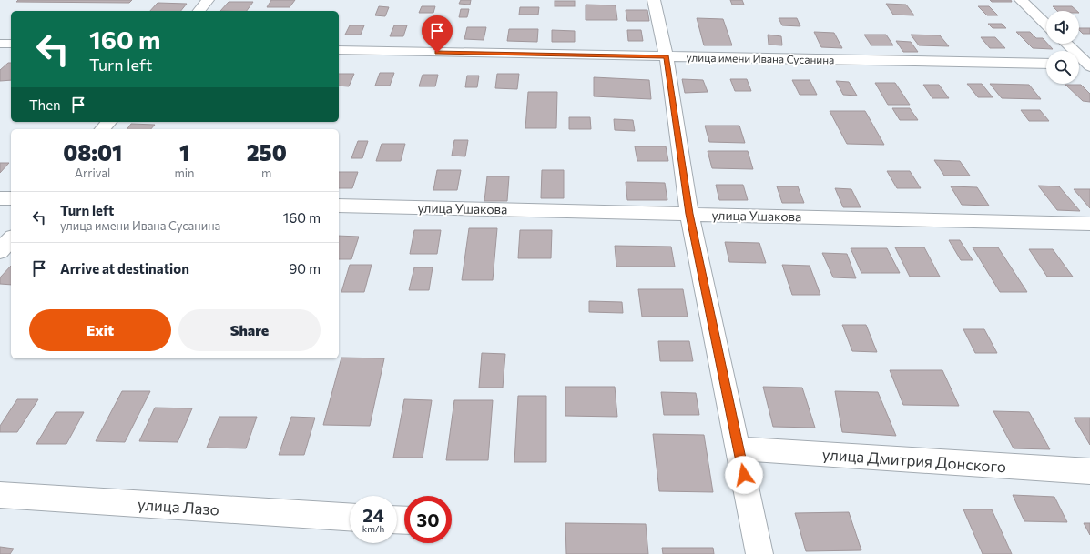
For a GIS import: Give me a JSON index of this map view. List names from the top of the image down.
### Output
{
  "streets": {
    "street": [
      "улица имени Ивана Сусанина",
      "улица Ушакова",
      "улица Дмитрия Донского",
      "улица Лазо"
    ]
  },
  "page": {
    "turn": ["160 m", "Turn left"],
    "then": "Then",
    "eta": [
      "08:01",
      "Arrival",
      "1",
      "min",
      "250",
      "m"
    ],
    "list": [
      {
        "name": "Turn left",
        "note": "улица имени Ивана Сусанина",
        "value": "160 m"
      },
      {
        "name": "Arrive at destination",
        "value": "90 m"
      }
    ],
    "buttons": ["Exit", "Share"],
    "speed": "24 km/h",
    "limit": "30"
  }
}
